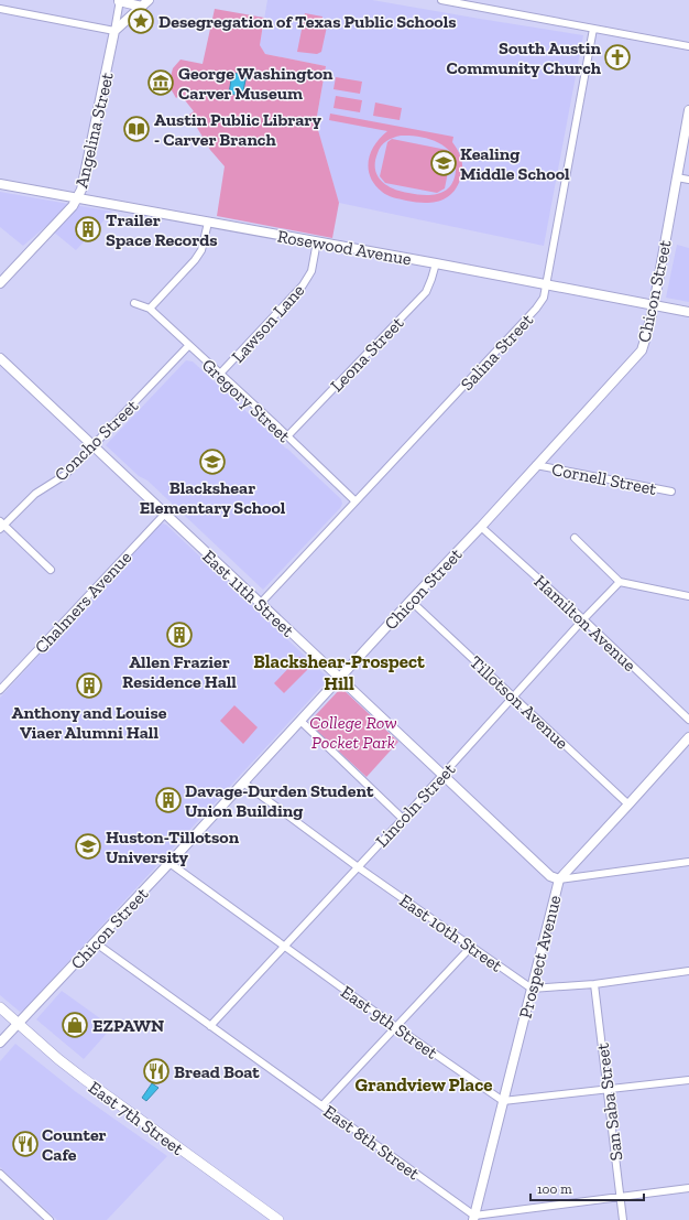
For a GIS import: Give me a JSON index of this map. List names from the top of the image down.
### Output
{
  "streets": {
    "main road": ["East 7th Street"],
    "street": [
      "Angelina Street",
      "Rosewood Avenue",
      "Chicon Street",
      "Lawson Lane",
      "Salina Street",
      "Leona Street",
      "Gregory Street",
      "Concho Street",
      "Cornell Street",
      "East 11th Street",
      "Chalmers Avenue",
      "Hamilton Avenue",
      "Tillotson Avenue",
      "Lincoln Street",
      "East 10th Street",
      "Prospect Avenue",
      "East 9th Street",
      "San Saba Street",
      "East 8th Street"
    ]
  },
  "crossings": [
    ["Angelina Street", "Rosewood Avenue"],
    ["Rosewood Avenue", "Chicon Street"],
    ["Rosewood Avenue", "Lawson Lane"],
    ["Rosewood Avenue", "Salina Street"],
    ["Rosewood Avenue", "Leona Street"],
    ["Chicon Street", "Cornell Street"],
    ["Chicon Street", "East 11th Street"],
    ["Chicon Street", "Hamilton Avenue"],
    ["Chicon Street", "Tillotson Avenue"],
    ["Chicon Street", "East 10th Street"],
    ["Chicon Street", "East 9th Street"],
    ["Chicon Street", "East 7th Street"],
    ["Chicon Street", "East 8th Street"],
    ["Lawson Lane", "Gregory Street"],
    ["Salina Street", "Gregory Street"],
    ["Salina Street", "East 11th Street"],
    ["Leona Street", "Gregory Street"],
    ["Gregory Street", "Concho Street"],
    ["Concho Street", "East 11th Street"],
    ["East 11th Street", "Chalmers Avenue"],
    ["East 11th Street", "Lincoln Street"],
    ["East 11th Street", "Prospect Avenue"],
    ["Hamilton Avenue", "Lincoln Street"],
    ["Tillotson Avenue", "Lincoln Street"],
    ["Tillotson Avenue", "Prospect Avenue"],
    ["Lincoln Street", "East 10th Street"],
    ["Lincoln Street", "East 9th Street"],
    ["Lincoln Street", "East 8th Street"],
    ["East 10th Street", "Prospect Avenue"],
    ["Prospect Avenue", "East 9th Street"],
    ["Prospect Avenue", "East 8th Street"]
  ],
  "districts": ["Blackshear-Prospect Hill", "Grandview Place"],
  "parks": ["College Row Pocket Park"],
  "places": {
    "place": ["Desegregation of Texas Public Schools"],
    "church": ["South Austin Community Church"],
    "museum": ["George Washington Carver Museum"],
    "library": ["Austin Public Library - Carver Branch"],
    "school or university": ["Kealing Middle School", "Blackshear Elementary School", "Huston-Tillotson University"],
    "building": [
      "Trailer Space Records",
      "Allen Frazier Residence Hall",
      "Anthony and Louise Viaer Alumni Hall",
      "Davage-Durden Student Union Building"
    ],
    "shop": ["EZPAWN"],
    "restaurant": ["Bread Boat", "Counter Cafe"]
  },
  "scale_bar": "100 m"
}
